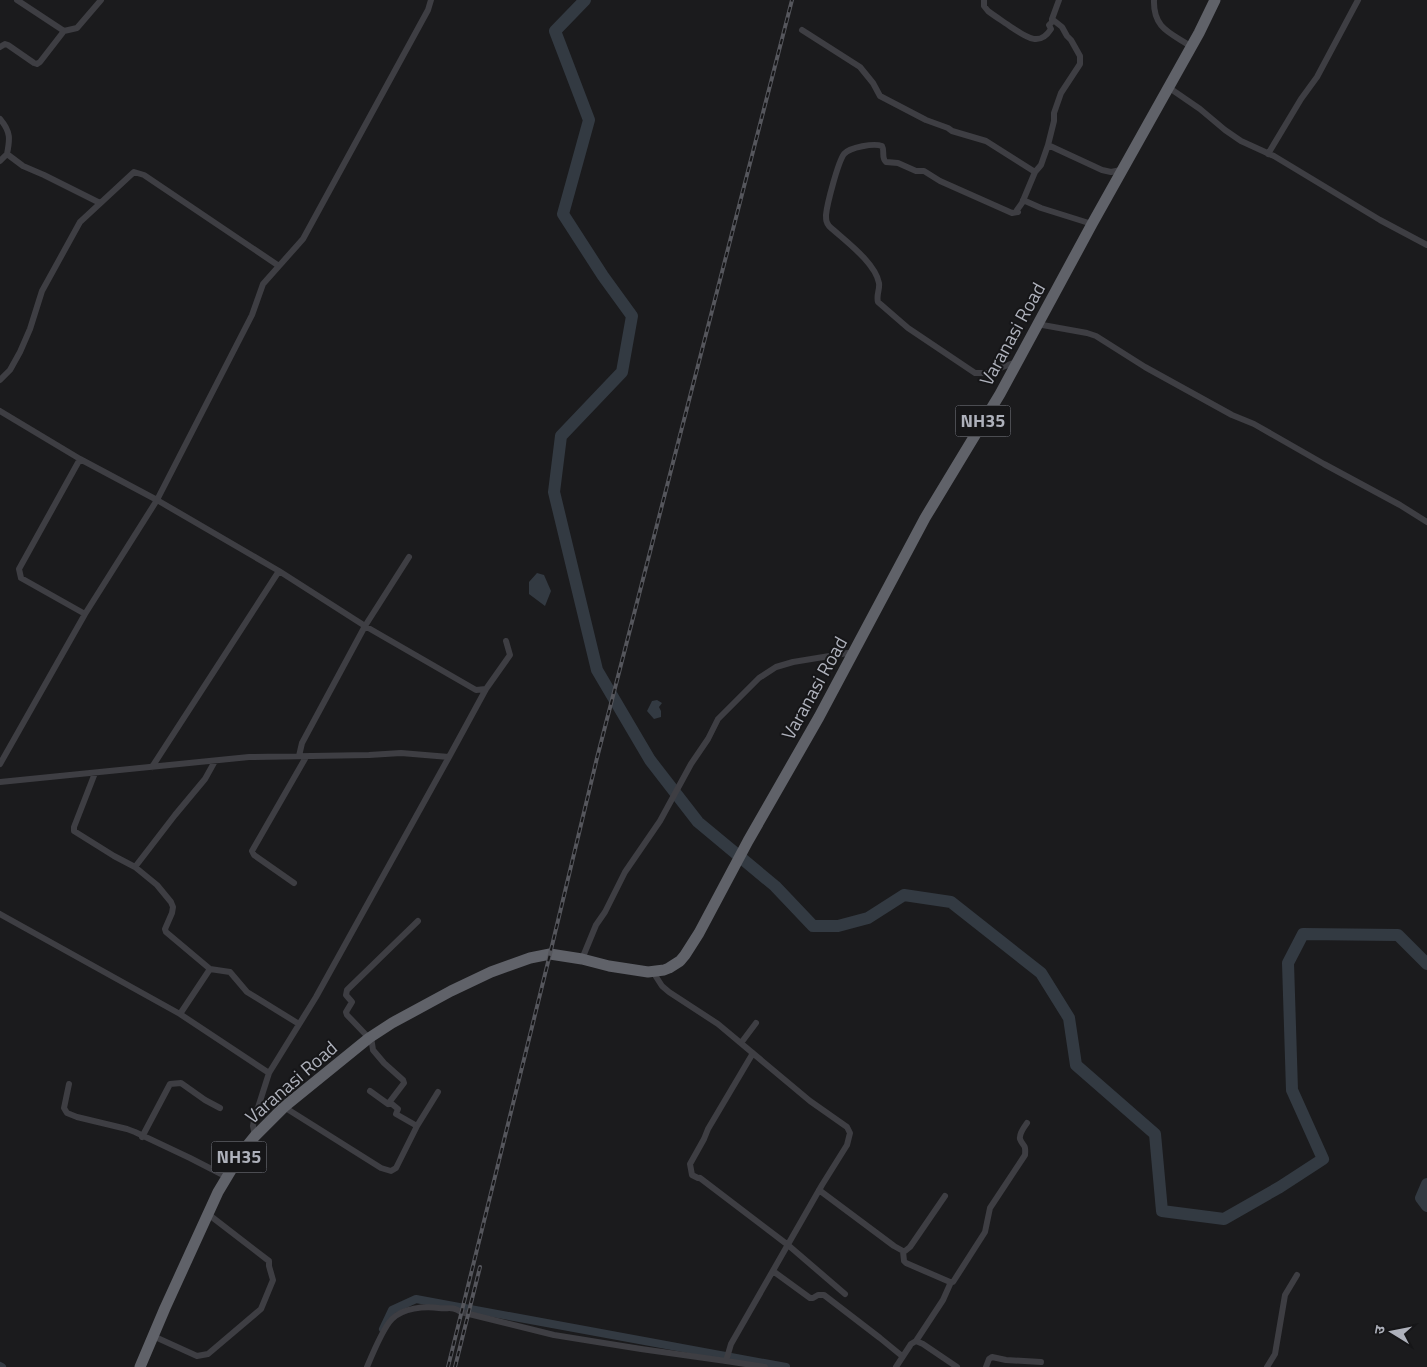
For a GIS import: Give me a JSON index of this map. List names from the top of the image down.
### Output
{
  "streets": {
    "highway": ["Varanasi Road", "NH35"]
  },
  "crossings": [
    ["Varanasi Road", "NH35"]
  ],
  "north": "left"
}
